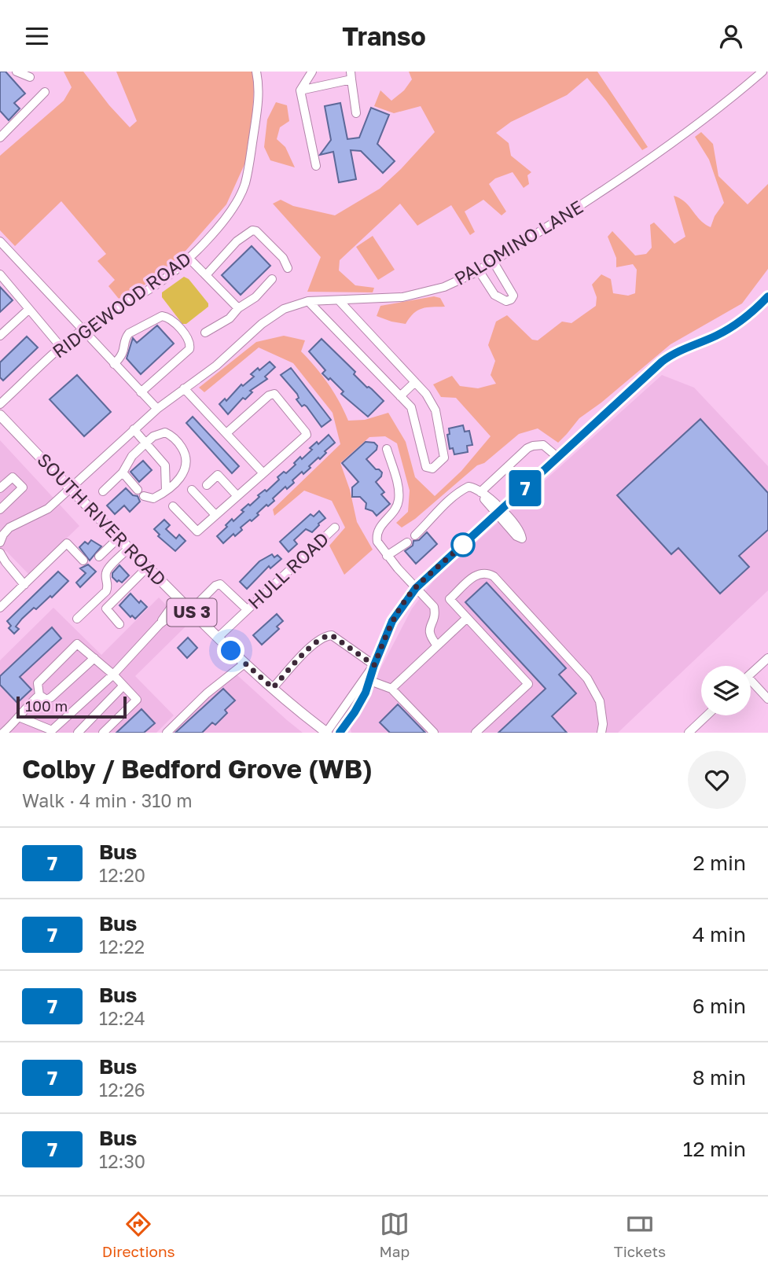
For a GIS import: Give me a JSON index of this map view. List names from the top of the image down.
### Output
{
  "streets": {
    "main road": ["SOUTH RIVER ROAD", "US 3"],
    "street": ["PALOMINO LANE", "RIDGEWOOD ROAD", "HULL ROAD"]
  },
  "crossings": [
    ["PALOMINO LANE", "SOUTH RIVER ROAD"],
    ["SOUTH RIVER ROAD", "HULL ROAD"]
  ],
  "lines": ["bus line 7"],
  "scale_bar": "100 m",
  "page": {
    "header": "Transo",
    "on_map": "7",
    "scale": "100 m",
    "heading": ["Colby / Bedford Grove (WB)", "Walk · 4 min · 310 m"],
    "list": [
      {
        "mark": "7",
        "name": "Bus",
        "note": "12:20",
        "value": "2 min"
      },
      {
        "mark": "7",
        "name": "Bus",
        "note": "12:22",
        "value": "4 min"
      },
      {
        "mark": "7",
        "name": "Bus",
        "note": "12:24",
        "value": "6 min"
      },
      {
        "mark": "7",
        "name": "Bus",
        "note": "12:26",
        "value": "8 min"
      },
      {
        "mark": "7",
        "name": "Bus",
        "note": "12:30",
        "value": "12 min"
      }
    ],
    "tabs": ["Directions", "Map", "Tickets"]
  }
}
